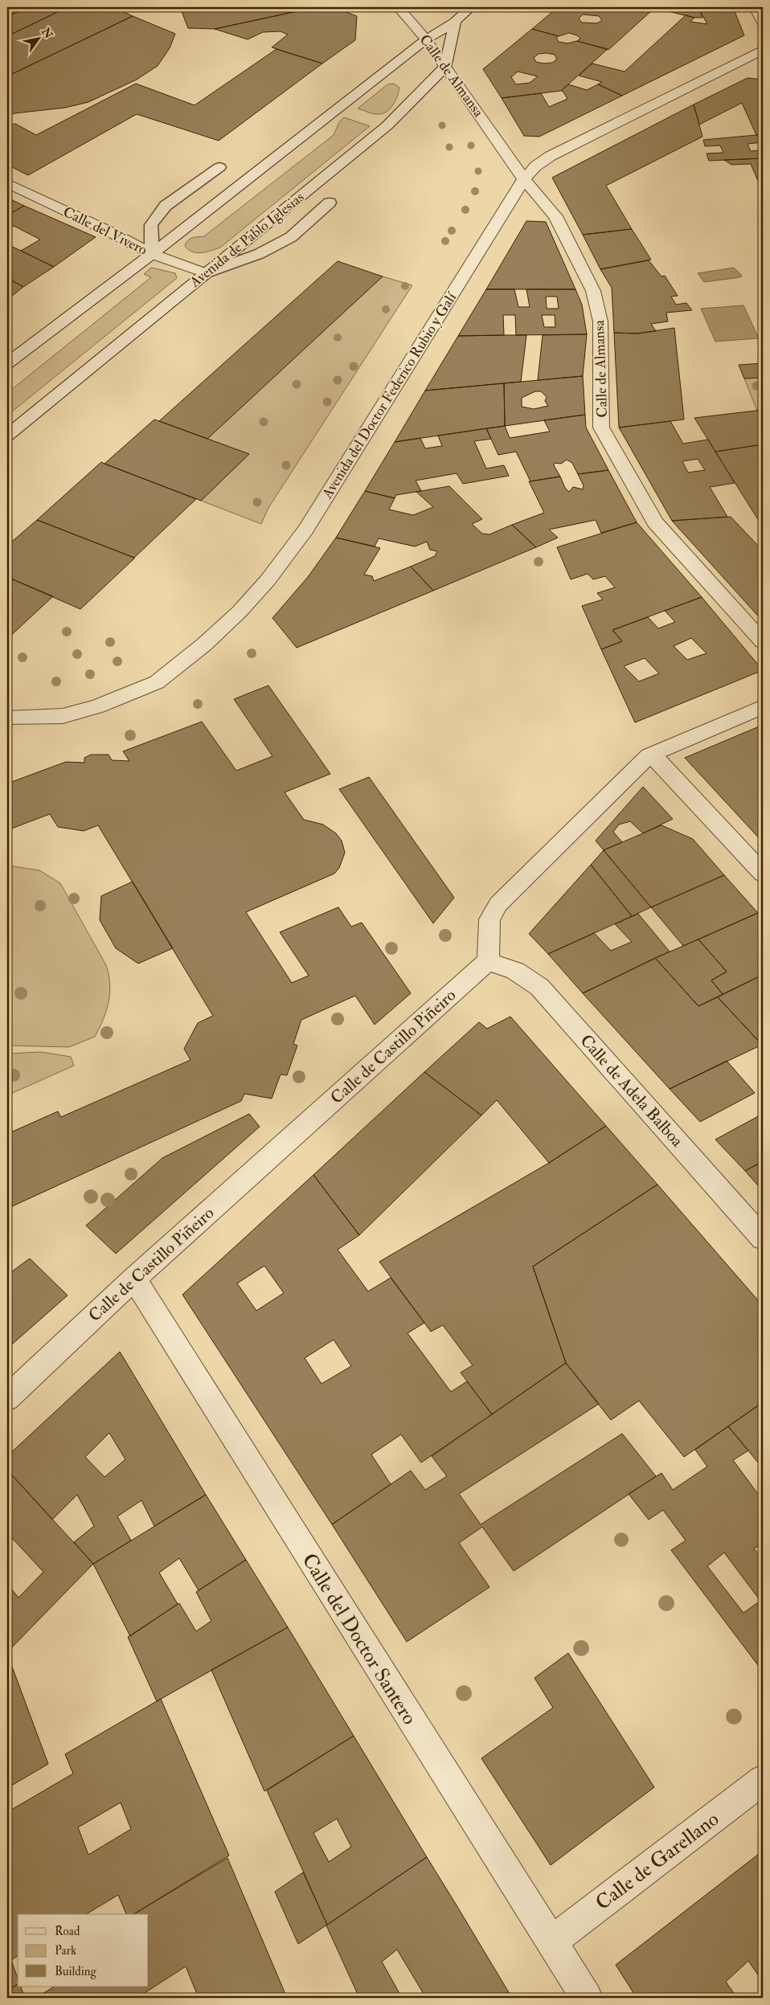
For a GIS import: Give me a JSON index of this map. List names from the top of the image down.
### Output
{
  "streets": {
    "street": [
      "Calle de Almansa",
      "Calle del Vivero",
      "Avenida de Pablo Iglesias",
      "Avenida del Doctor Federico Rubio y Galí",
      "Calle de Castillo Piñeiro",
      "Calle de Adela Balboa",
      "Calle del Doctor Santero",
      "Calle de Garellano"
    ]
  },
  "crossings": [
    ["Calle de Almansa", "Avenida de Pablo Iglesias"],
    ["Calle de Almansa", "Avenida del Doctor Federico Rubio y Galí"],
    ["Calle del Vivero", "Avenida de Pablo Iglesias"],
    ["Calle de Castillo Piñeiro", "Calle de Adela Balboa"],
    ["Calle de Castillo Piñeiro", "Calle del Doctor Santero"],
    ["Calle del Doctor Santero", "Calle de Garellano"]
  ],
  "legend": ["Road", "Park", "Building"],
  "north": "top right"
}
